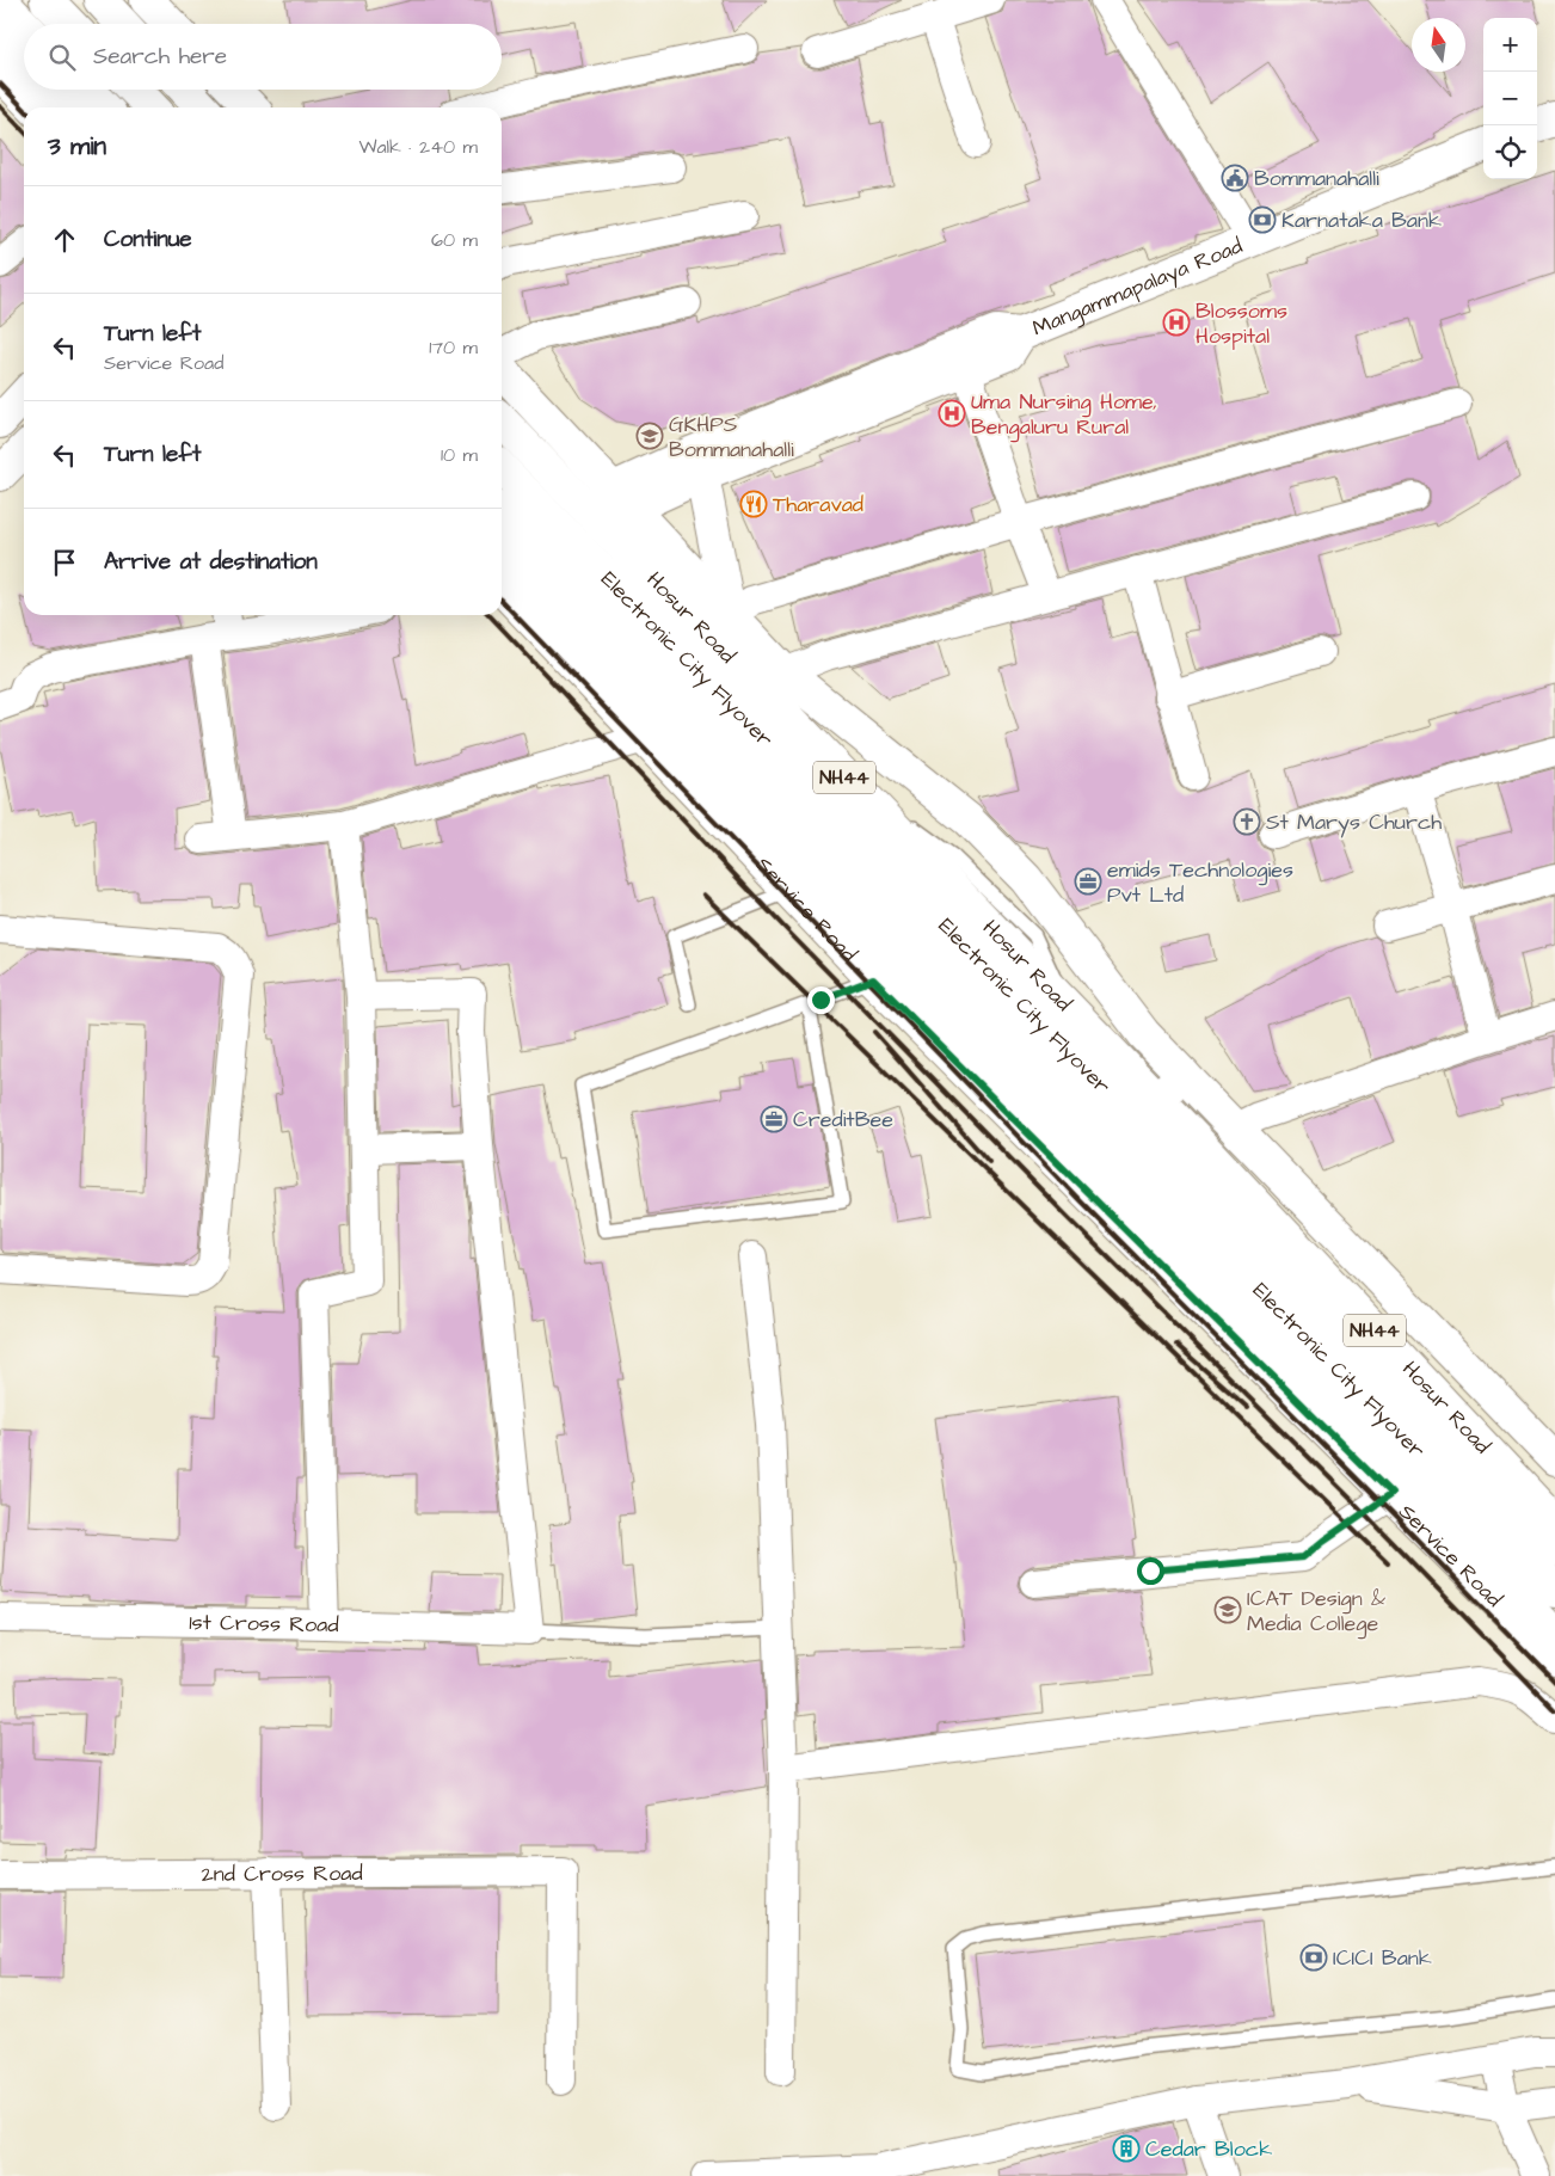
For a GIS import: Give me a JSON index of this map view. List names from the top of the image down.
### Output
{
  "streets": {
    "main road": [
      "Mangammapalaya Road",
      "Hosur Road",
      "Electronic City Flyover",
      "NH44",
      "Service Road"
    ],
    "street": ["1st Cross Road", "2nd Cross Road"]
  },
  "places": {
    "public building": ["Bommanahalli"],
    "bank": ["Karnataka Bank", "ICICI Bank"],
    "hospital": ["Blossoms Hospital", "Uma Nursing Home, Bengaluru Rural"],
    "school or university": ["GKHPS Bommanahalli", "ICAT Design & Media College"],
    "restaurant": ["Tharavad"],
    "church": ["St Marys Church"],
    "office": ["emids Technologies Pvt Ltd", "CreditBee"],
    "building": ["Cedar Block"]
  },
  "north": "top",
  "page": {
    "map_buttons": ["+", "−"],
    "search": "Search here",
    "heading": ["3 min", "Walk · 240 m"],
    "list": [
      ["Continue", "60 m"],
      ["Turn left", "Service Road", "170 m"],
      ["Turn left", "10 m"],
      "Arrive at destination"
    ]
  }
}
